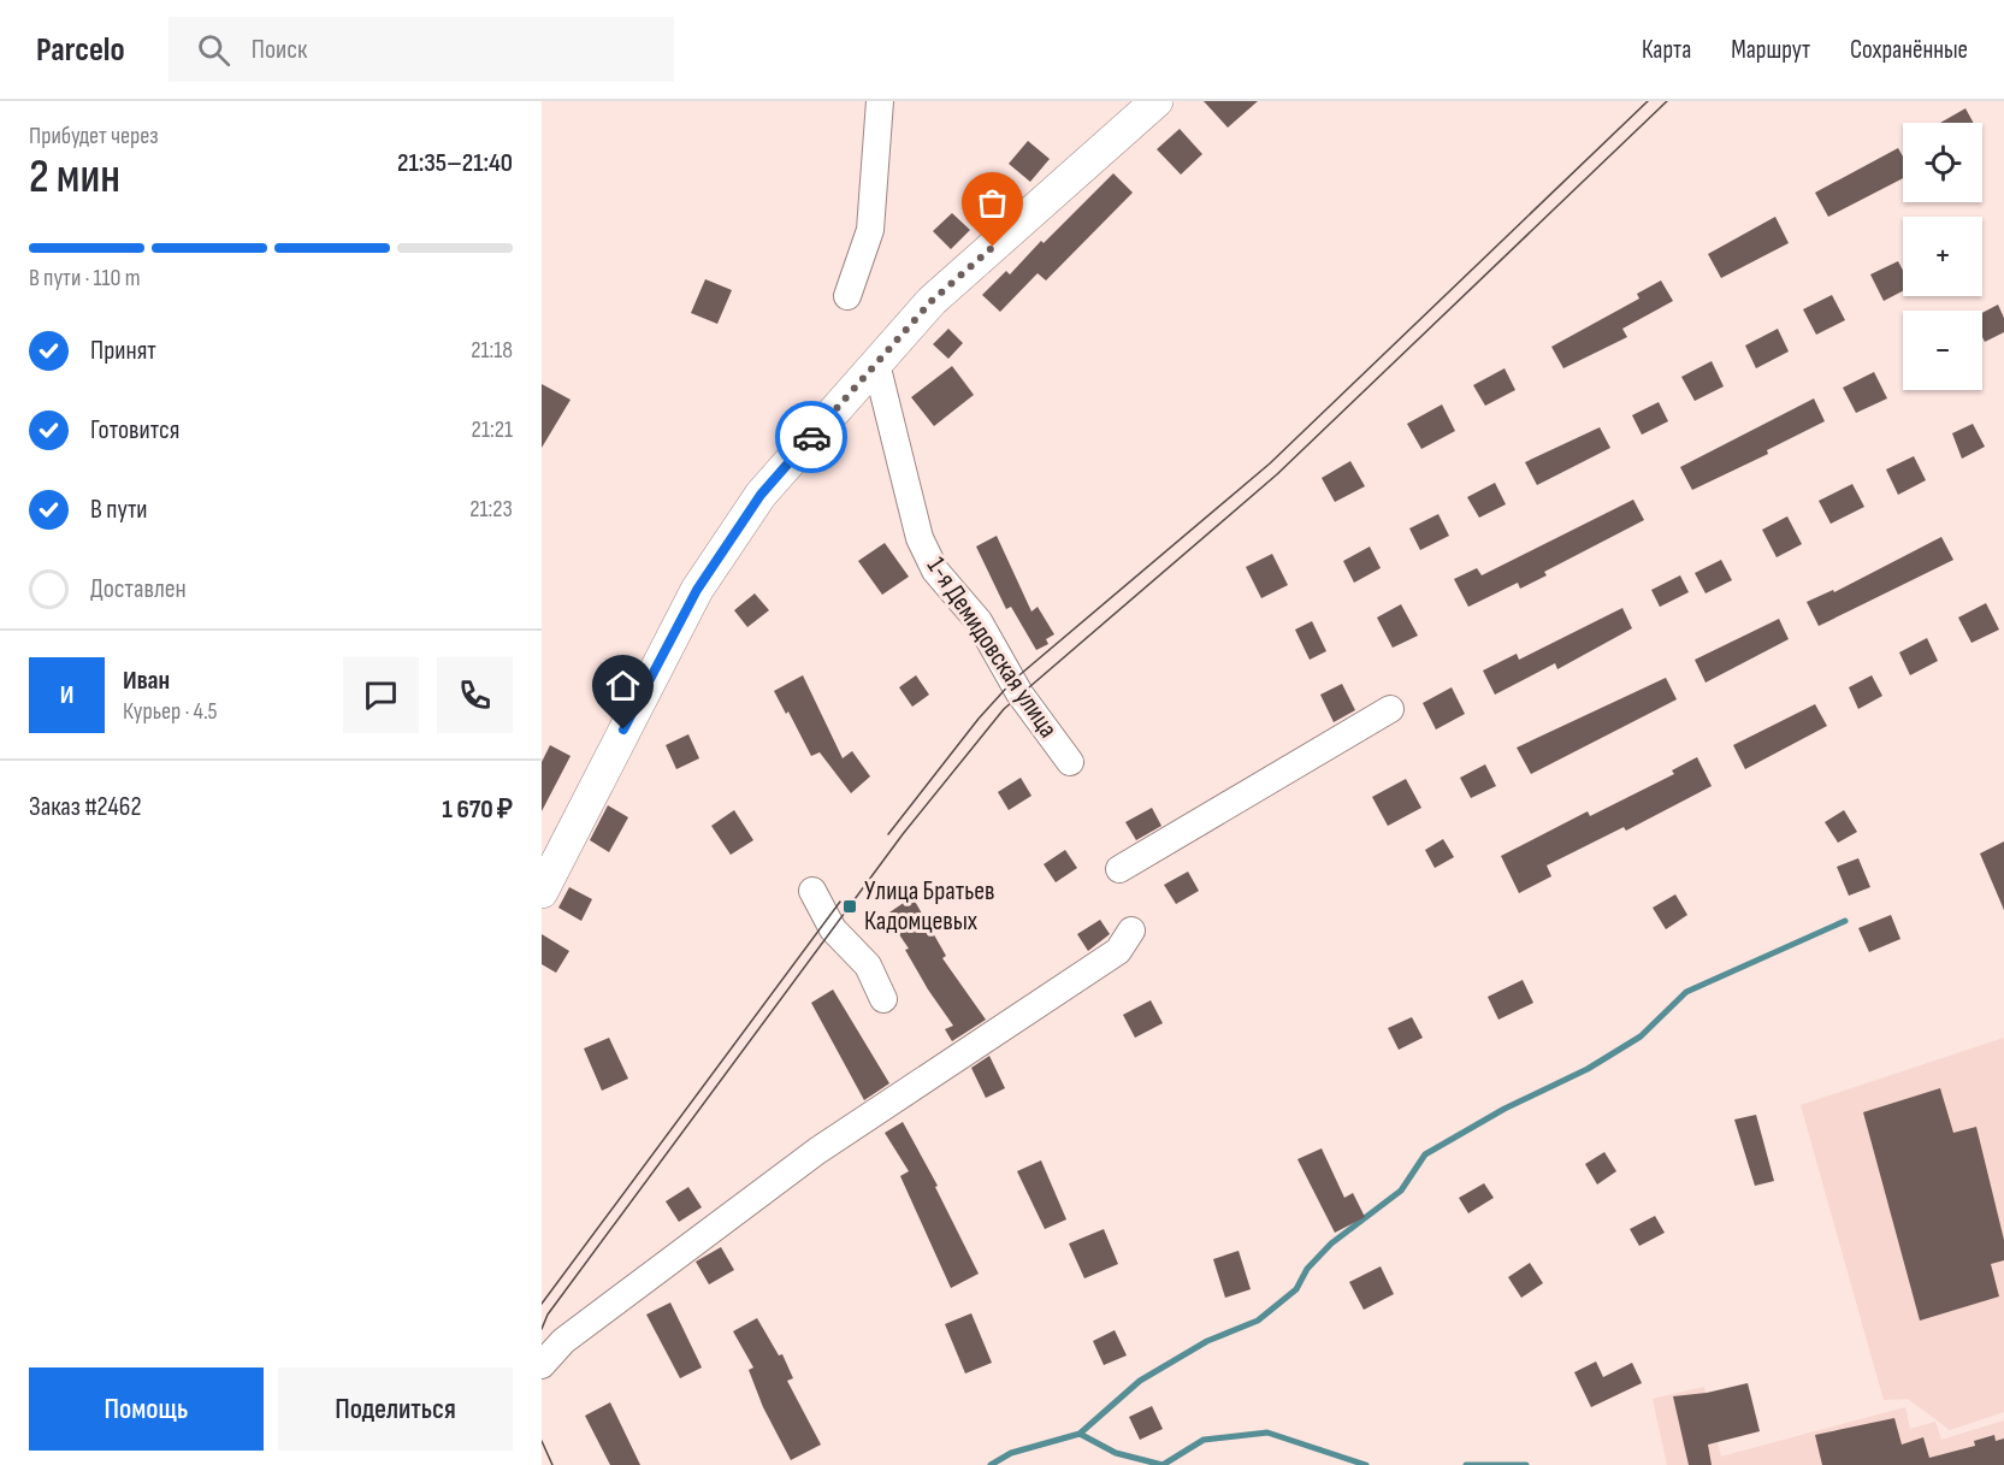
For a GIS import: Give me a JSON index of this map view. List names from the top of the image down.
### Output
{
  "streets": {
    "street": ["1-я Демидовская улица"]
  },
  "places": {
    "transit": ["Улица Братьев Кадомцевых"]
  },
  "page": {
    "header": "Parcelo",
    "search": "Поиск",
    "nav": ["Карта", "Маршрут", "Сохранённые"],
    "heading": ["2 мин", "Прибудет через", "21:35–21:40"],
    "panel": [
      "Иван",
      "Курьер · 4.5",
      "Заказ #2462",
      "1 670 ₽"
    ],
    "map_buttons": ["+", "−"],
    "bar": "В пути · 110 m",
    "list": [
      ["Принят", "21:18"],
      ["Готовится", "21:21"],
      ["В пути", "21:23"],
      "Доставлен"
    ],
    "round": "И",
    "buttons": ["Помощь", "Поделиться"]
  }
}
